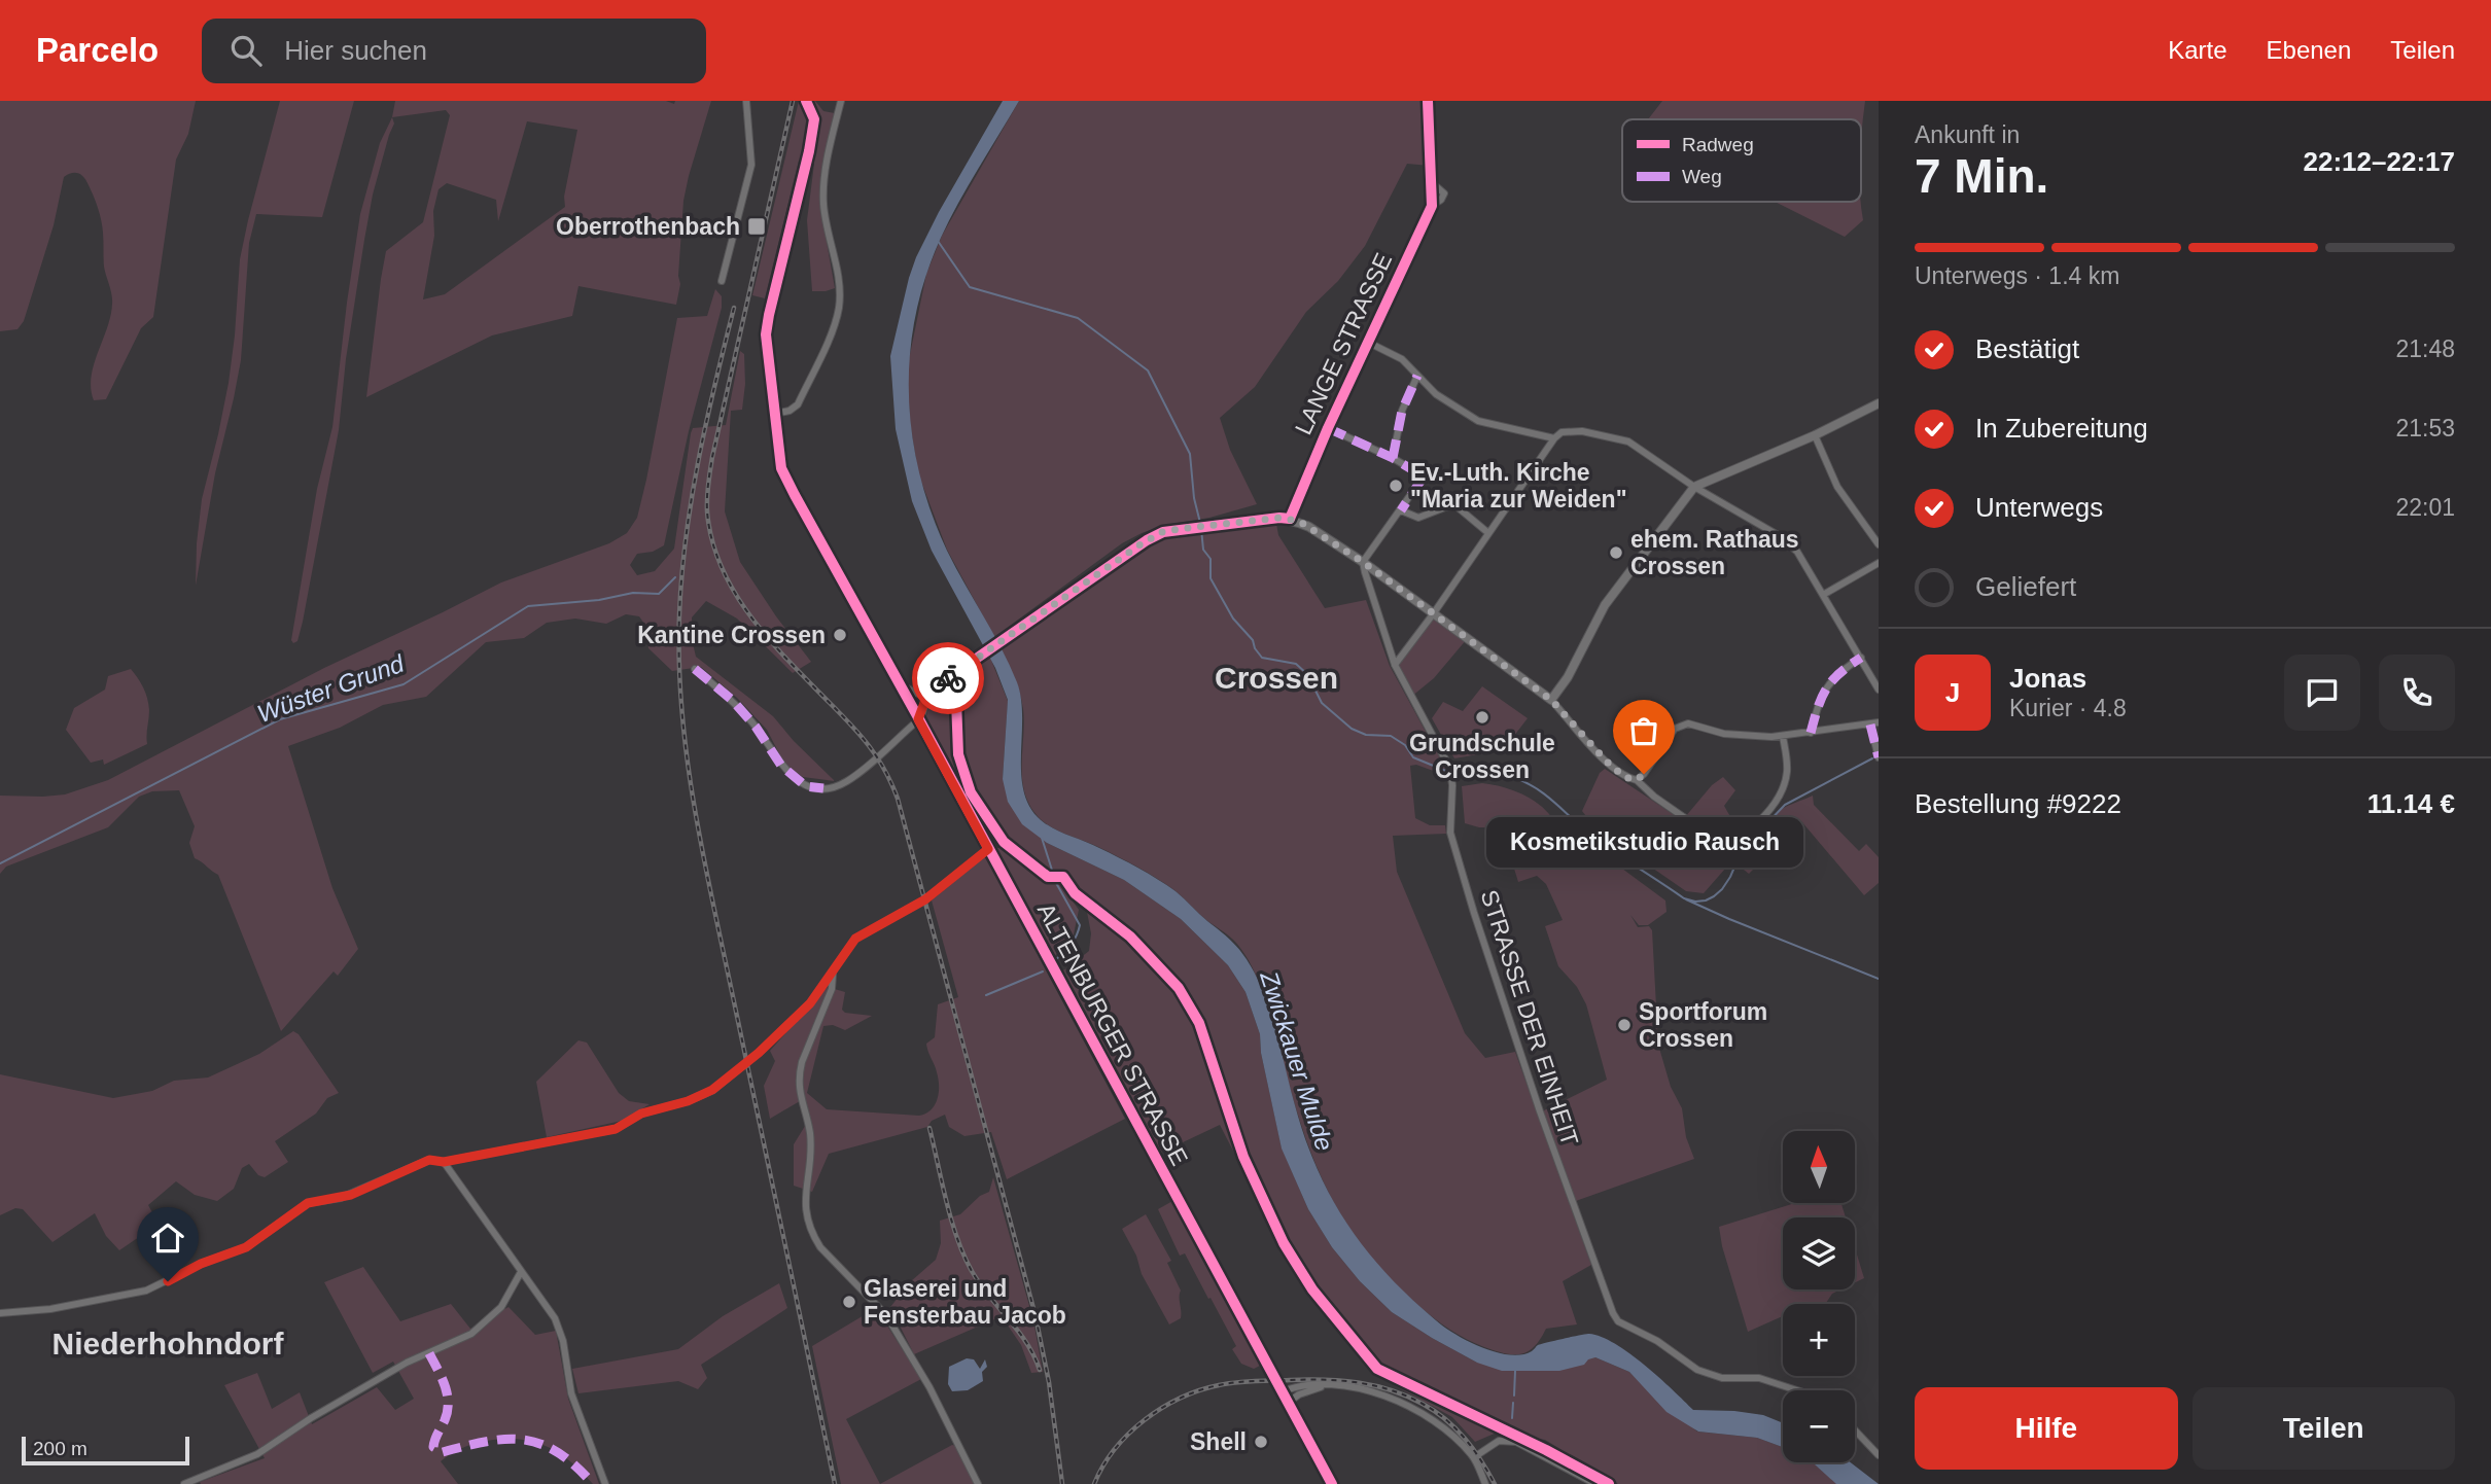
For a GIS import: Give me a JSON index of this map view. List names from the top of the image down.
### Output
{
  "streets": {
    "street": ["LANGE STRASSE", "STRASSE DER EINHEIT", "ALTENBURGER STRASSE"]
  },
  "districts": ["Crossen", "Niederhohndorf"],
  "water": ["Wüster Grund", "Zwickauer Mulde"],
  "places": {
    "transit": ["Oberrothenbach"],
    "other": [
      "Ev.-Luth. Kirche \"Maria zur Weiden\"",
      "ehem. Rathaus Crossen",
      "Kantine Crossen",
      "Grundschule Crossen",
      "Kosmetikstudio Rausch",
      "Sportforum Crossen",
      "Glaserei und Fensterbau Jacob",
      "Shell"
    ]
  },
  "legend": ["Radweg", "Weg"],
  "scale_bar": "200 m",
  "north": "top",
  "page": {
    "header": "Parcelo",
    "search": "Hier suchen",
    "nav": ["Karte", "Ebenen", "Teilen"],
    "heading": ["7 Min.", "Ankunft in", "22:12–22:17"],
    "panel": [
      "Jonas",
      "Kurier · 4.8",
      "Bestellung #9222",
      "11.14 €"
    ],
    "bar": "Unterwegs · 1.4 km",
    "list": [
      ["Bestätigt", "21:48"],
      ["In Zubereitung", "21:53"],
      ["Unterwegs", "22:01"],
      "Geliefert"
    ],
    "round": "J",
    "bubble": "Kosmetikstudio Rausch",
    "map_buttons": ["+", "−"],
    "buttons": ["Hilfe", "Teilen"],
    "scale": "200 m"
  }
}
